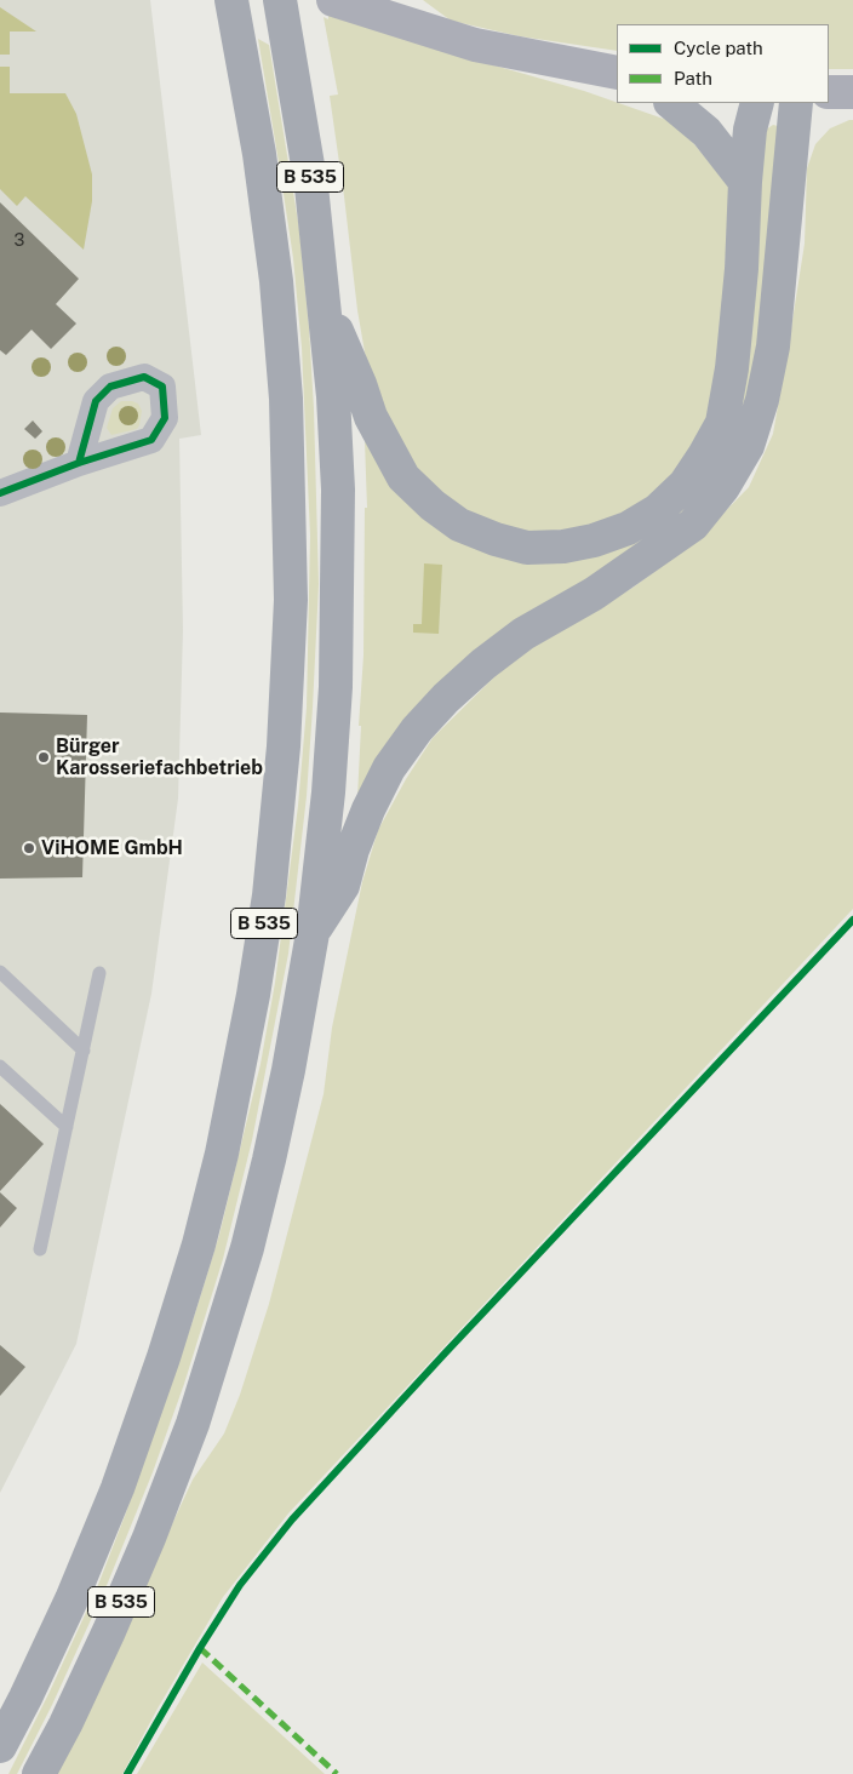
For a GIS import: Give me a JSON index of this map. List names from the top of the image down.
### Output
{
  "streets": {
    "highway": ["B 535"]
  },
  "places": ["Bürger Karosseriefachbetrieb", "ViHOME GmbH"],
  "house_numbers": ["3"],
  "legend": ["Cycle path", "Path"]
}
